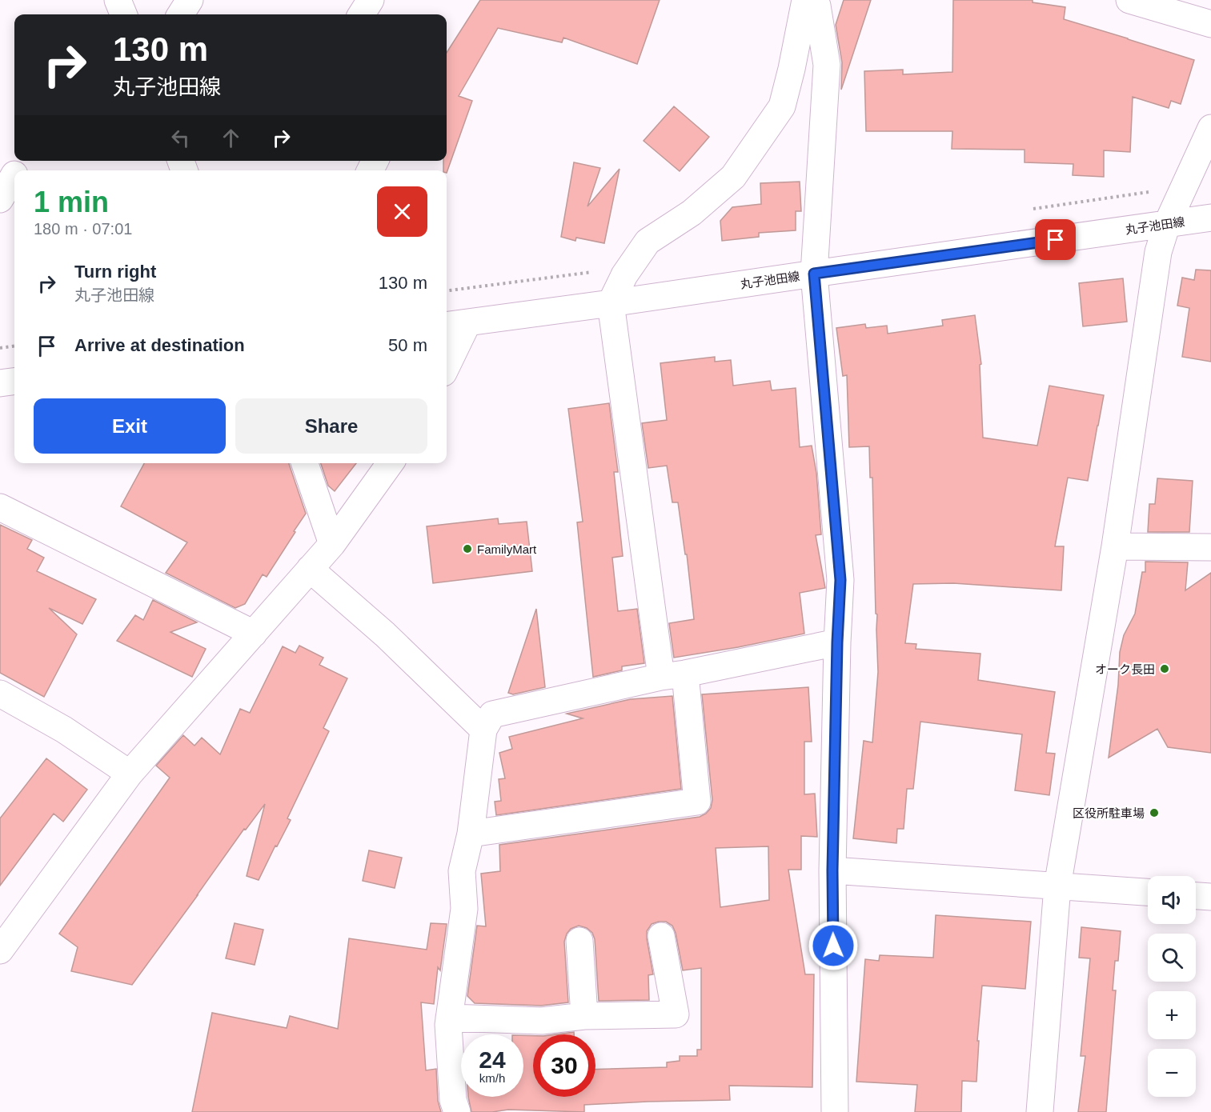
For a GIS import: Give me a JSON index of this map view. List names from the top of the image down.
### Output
{
  "streets": {
    "street": ["丸子池田線"]
  },
  "places": ["FamilyMart", "オーク長田", "区役所駐車場"],
  "page": {
    "turn": ["130 m", "丸子池田線"],
    "heading": ["1 min", "180 m · 07:01"],
    "list": [
      {
        "name": "Turn right",
        "note": "丸子池田線",
        "value": "130 m"
      },
      {
        "name": "Arrive at destination",
        "value": "50 m"
      }
    ],
    "buttons": ["Exit", "Share"],
    "map_buttons": ["+", "−"],
    "speed": "24 km/h",
    "limit": "30"
  }
}
